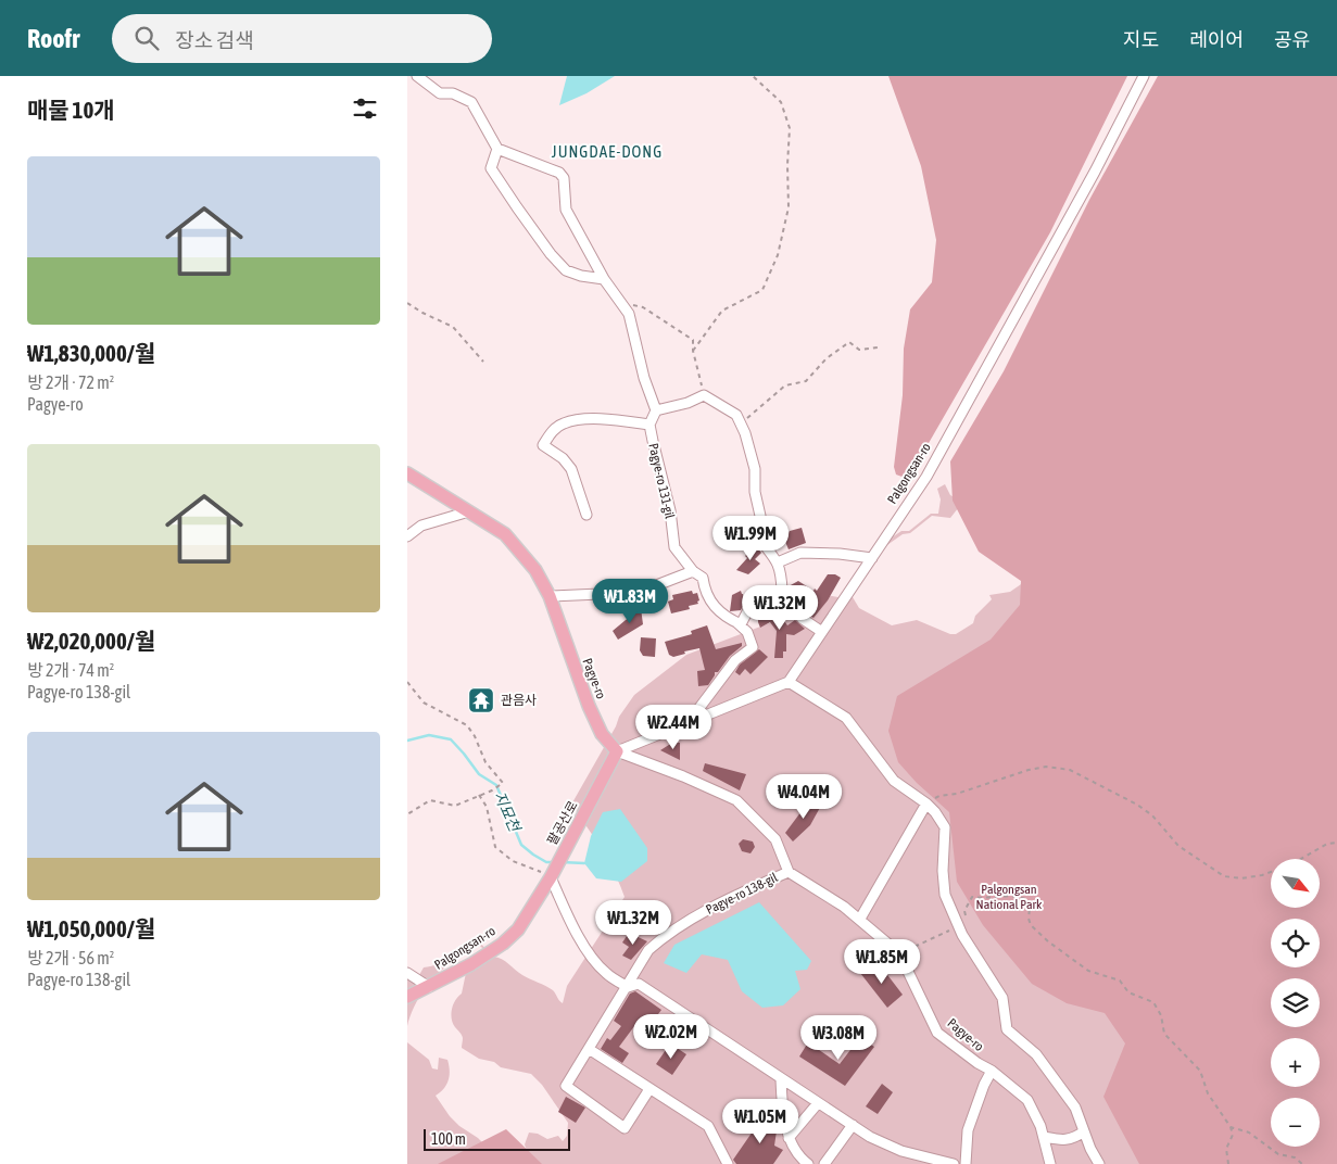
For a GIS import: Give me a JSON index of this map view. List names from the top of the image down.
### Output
{
  "streets": {
    "main road": ["Palgongsan-ro", "Pagye-ro", "팔공산로"],
    "street": ["Pagye-ro 131-gil", "Pagye-ro 138-gil"]
  },
  "crossings": [
    ["Palgongsan-ro", "팔공산로"],
    ["Pagye-ro", "팔공산로"],
    ["Pagye-ro", "Pagye-ro 138-gil"]
  ],
  "districts": ["JUNGDAE-DONG"],
  "water": ["지묘천"],
  "parks": ["Palgongsan National Park"],
  "places": {
    "temple": ["관음사"]
  },
  "scale_bar": "100 m",
  "north": "bottom right",
  "page": {
    "header": "Roofr",
    "search": "장소 검색",
    "nav": ["지도", "레이어", "공유"],
    "heading": "매물 10개",
    "list": [
      {
        "name": "₩1,830,000/월",
        "note": "방 2개 · 72 m² · Pagye-ro"
      },
      {
        "name": "₩2,020,000/월",
        "note": "방 2개 · 74 m² · Pagye-ro 138-gil"
      },
      {
        "name": "₩1,050,000/월",
        "note": "방 2개 · 56 m² · Pagye-ro 138-gil"
      }
    ],
    "price": [
      "₩1.99M",
      "₩1.83M",
      "₩1.32M",
      "₩2.44M",
      "₩4.04M",
      "₩1.32M",
      "₩1.85M",
      "₩2.02M",
      "₩3.08M",
      "₩1.05M"
    ],
    "map_buttons": ["+", "−"],
    "scale": "100 m"
  }
}
